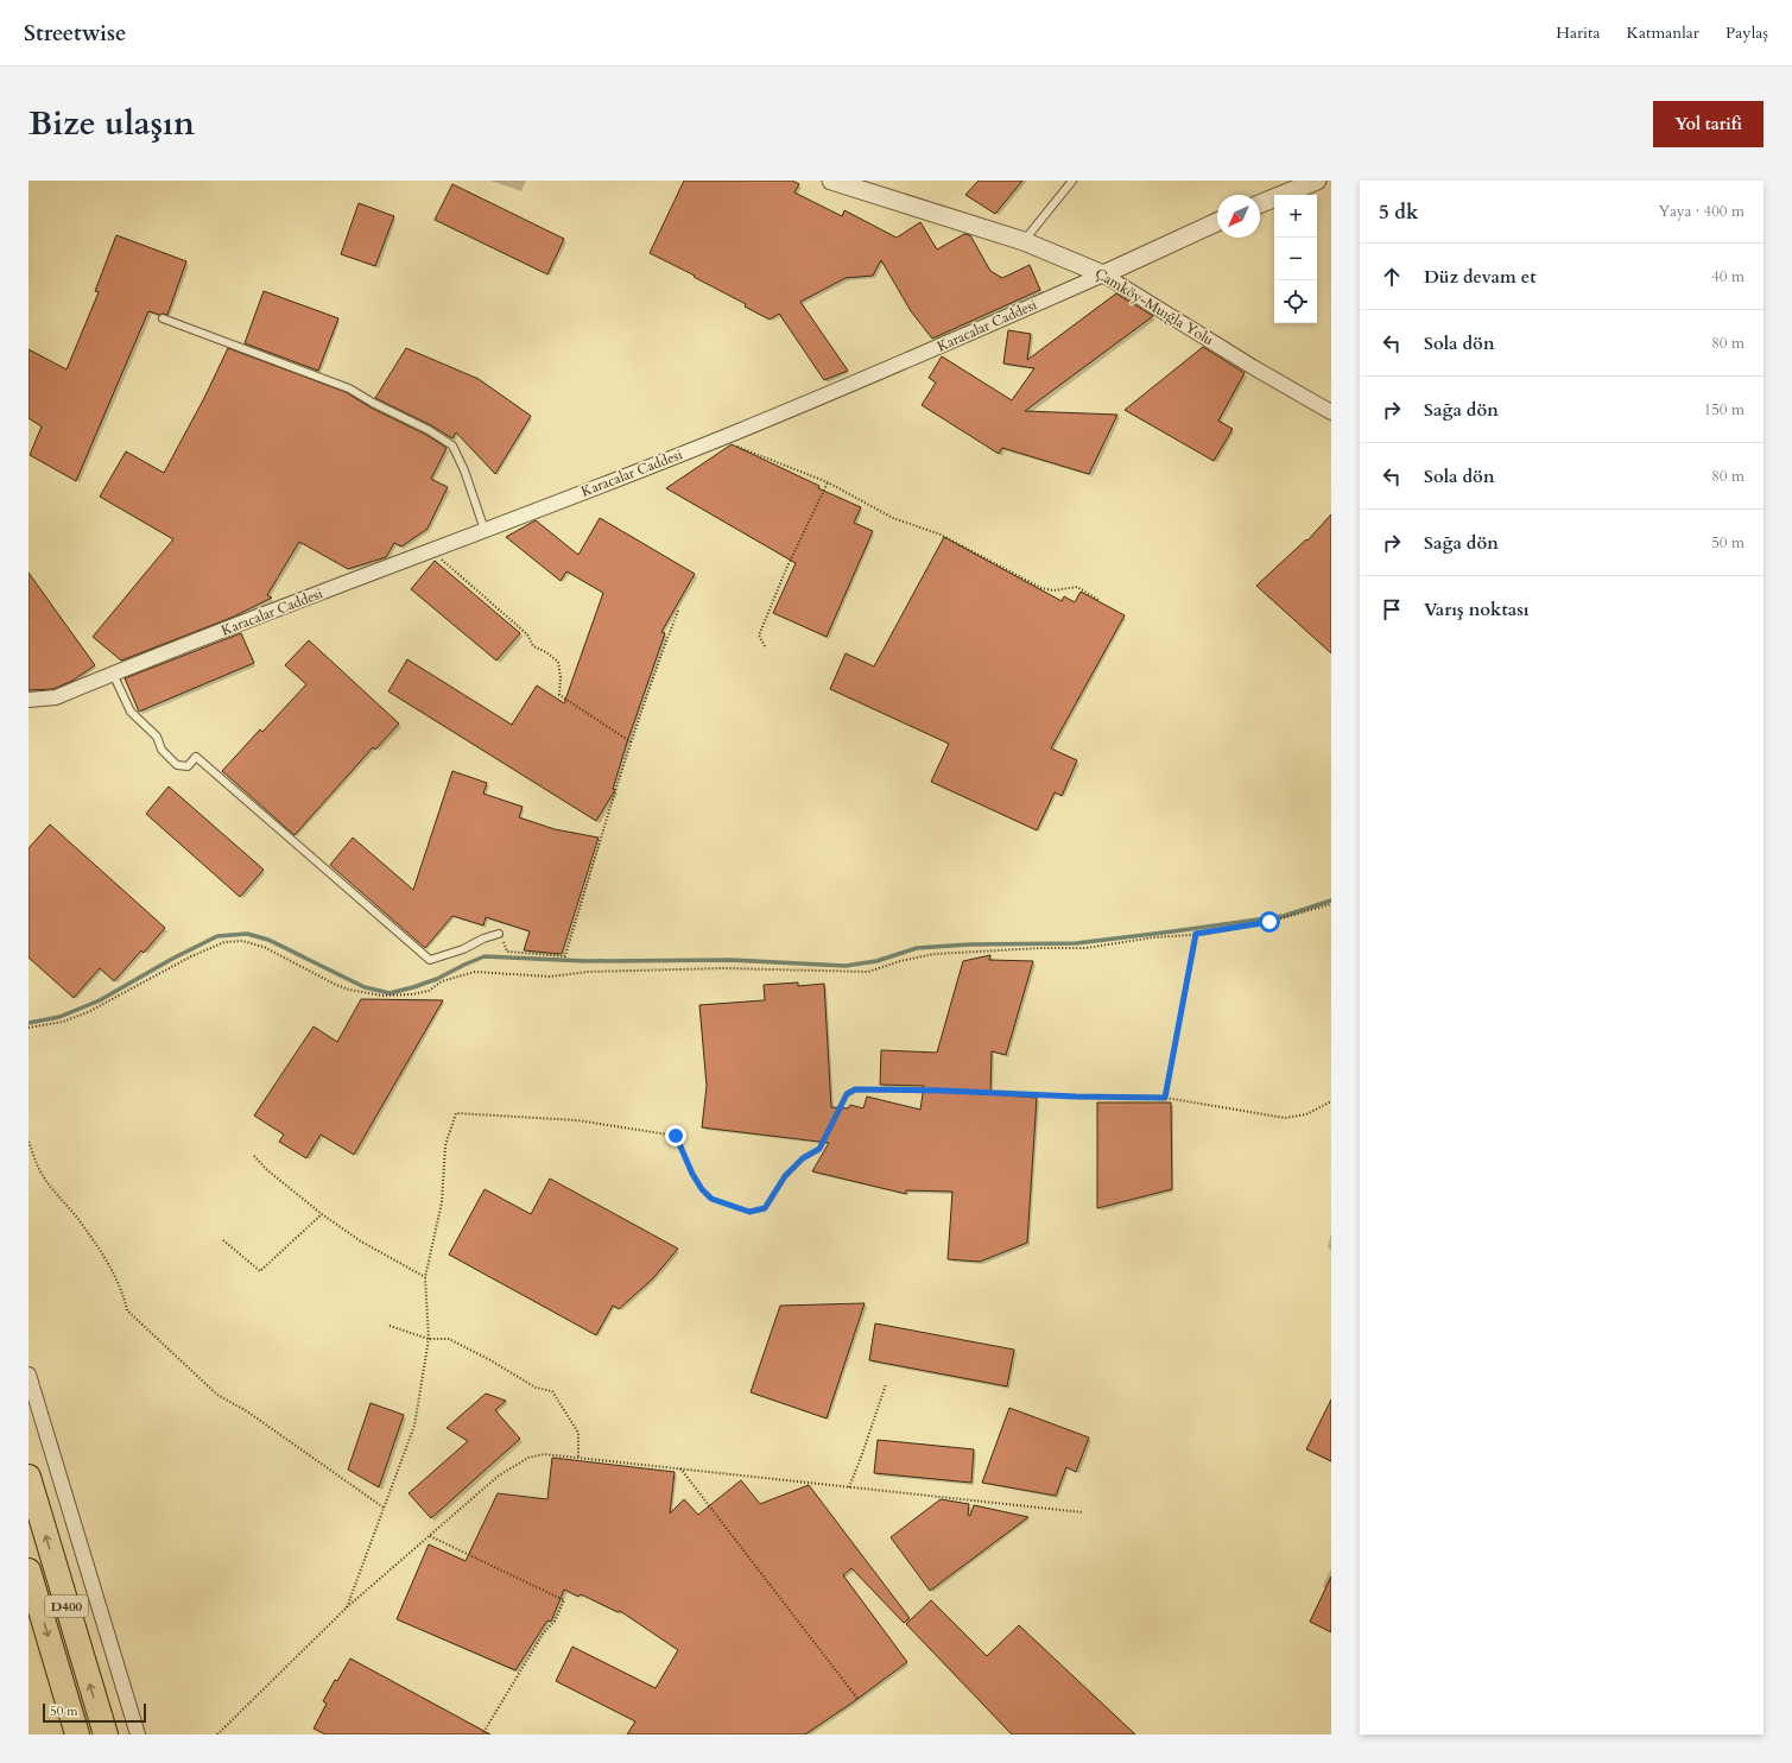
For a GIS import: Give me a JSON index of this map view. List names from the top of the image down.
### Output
{
  "streets": {
    "highway": ["D400"],
    "street": ["Çamköy-Muığla Yolu", "Karacalar Caddesi"]
  },
  "crossings": [
    ["Çamköy-Muığla Yolu", "Karacalar Caddesi"]
  ],
  "scale_bar": "50 m",
  "north": "bottom left",
  "page": {
    "header": "Streetwise",
    "nav": ["Harita", "Katmanlar", "Paylaş"],
    "title": "Bize ulaşın",
    "buttons": "Yol tarifi",
    "heading": ["5 dk", "Yaya · 400 m"],
    "map_buttons": ["+", "−"],
    "list": [
      ["Düz devam et", "40 m"],
      ["Sola dön", "80 m"],
      ["Sağa dön", "150 m"],
      ["Sola dön", "80 m"],
      ["Sağa dön", "50 m"],
      "Varış noktası"
    ],
    "scale": "50 m"
  }
}
